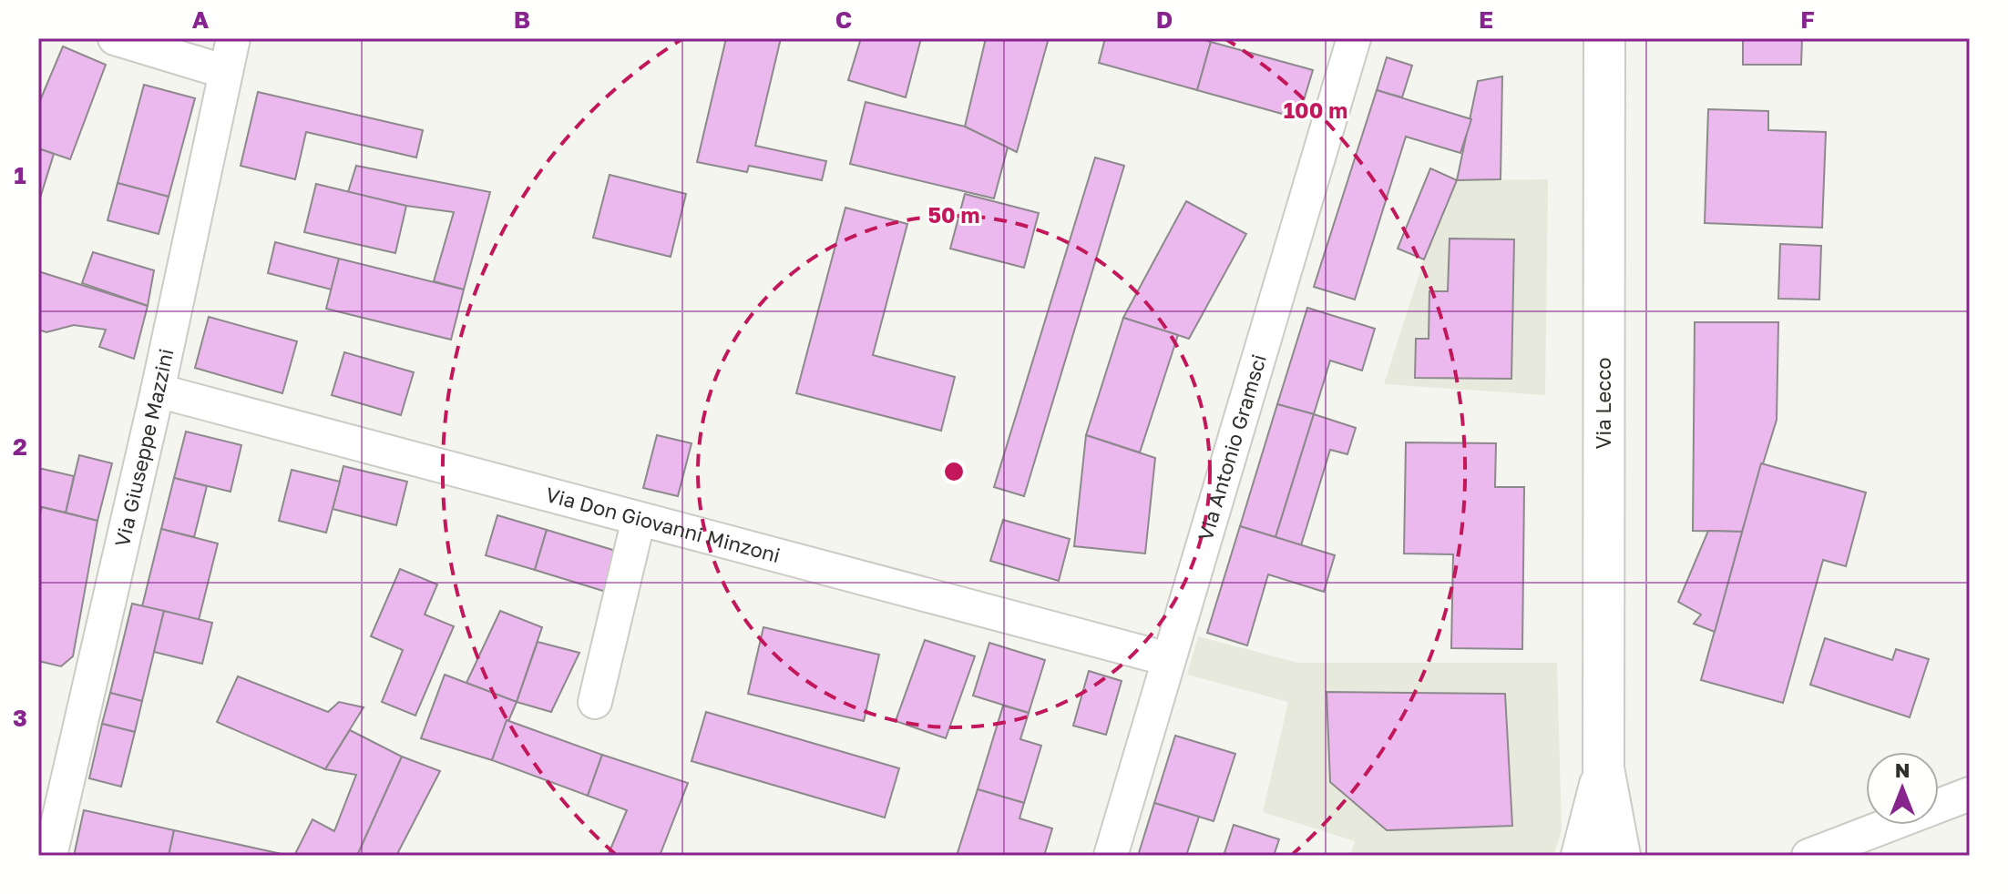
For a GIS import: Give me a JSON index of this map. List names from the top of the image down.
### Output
{
  "streets": {
    "street": [
      "Via Lecco",
      "Via Giuseppe Mazzini",
      "Via Antonio Gramsci",
      "Via Don Giovanni Minzoni"
    ]
  },
  "crossings": [
    ["Via Giuseppe Mazzini", "Via Don Giovanni Minzoni"],
    ["Via Antonio Gramsci", "Via Don Giovanni Minzoni"]
  ],
  "north": "top",
  "grid": {
    "columns": [
      "A",
      "B",
      "C",
      "D",
      "E",
      "F"
    ],
    "rows": ["1", "2", "3"]
  },
  "rings": ["100 m", "50 m"]
}
